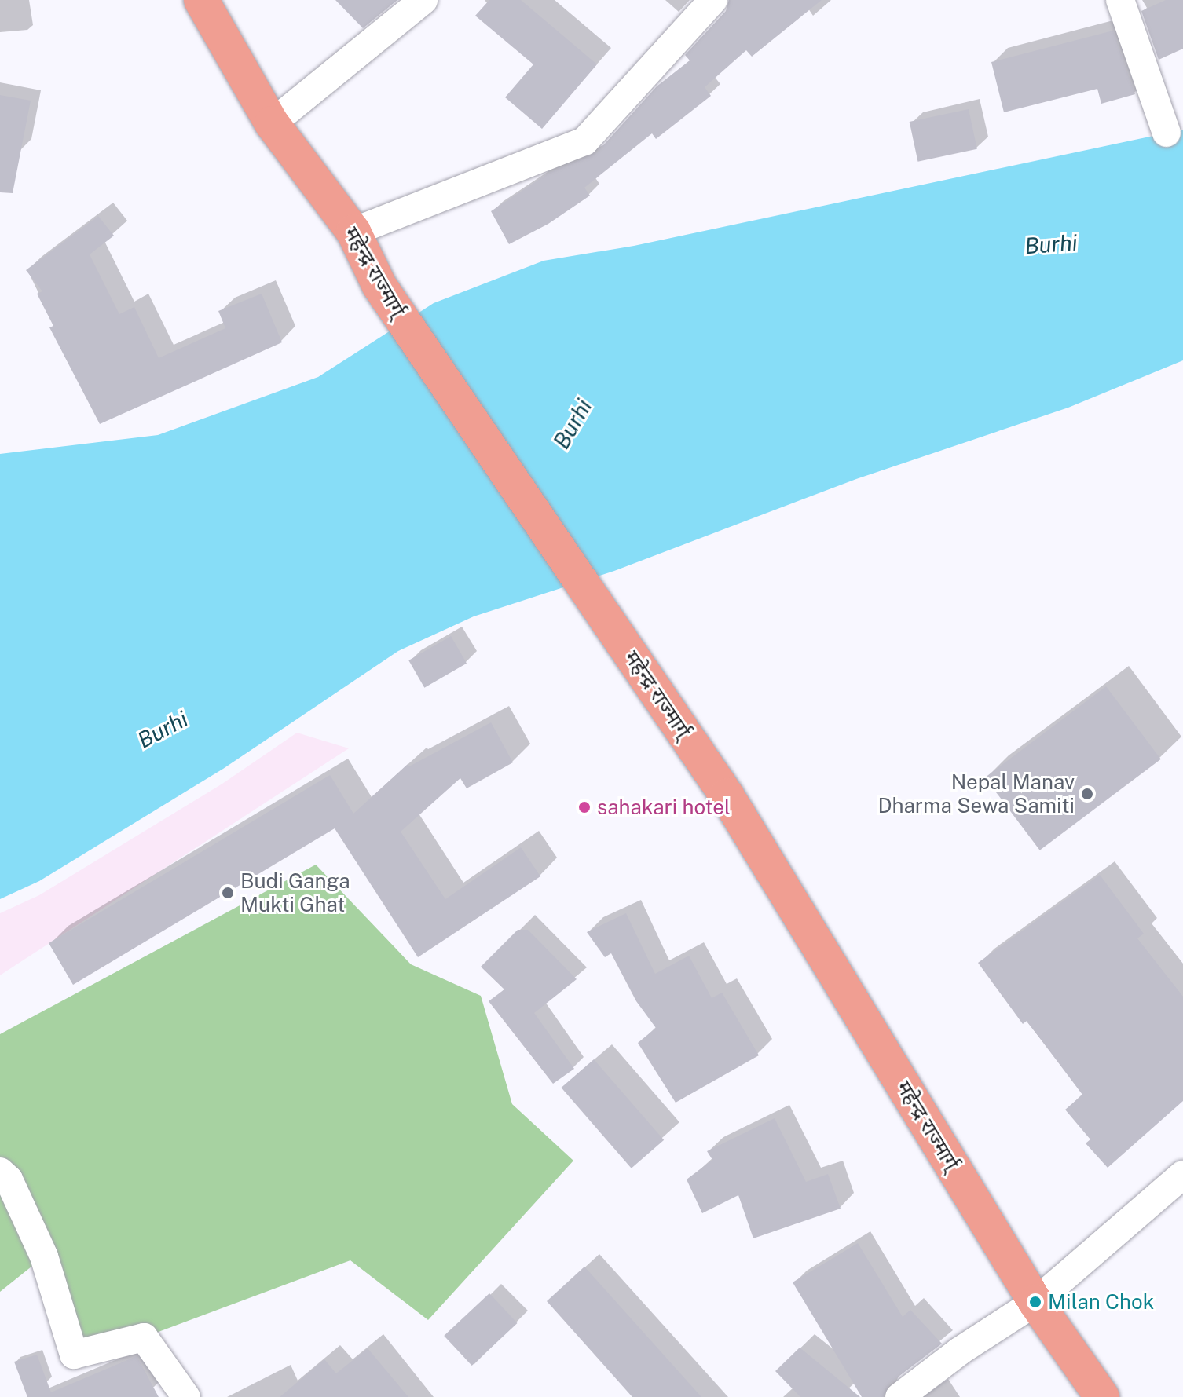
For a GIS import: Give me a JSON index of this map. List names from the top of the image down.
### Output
{
  "streets": {
    "highway": ["महेन्द्र राज्मार्ग्"]
  },
  "water": ["Burhi"],
  "places": [
    "Nepal Manav Dharma Sewa Samiti",
    "sahakari hotel",
    "Budi Ganga Mukti Ghat",
    "Milan Chok"
  ]
}
